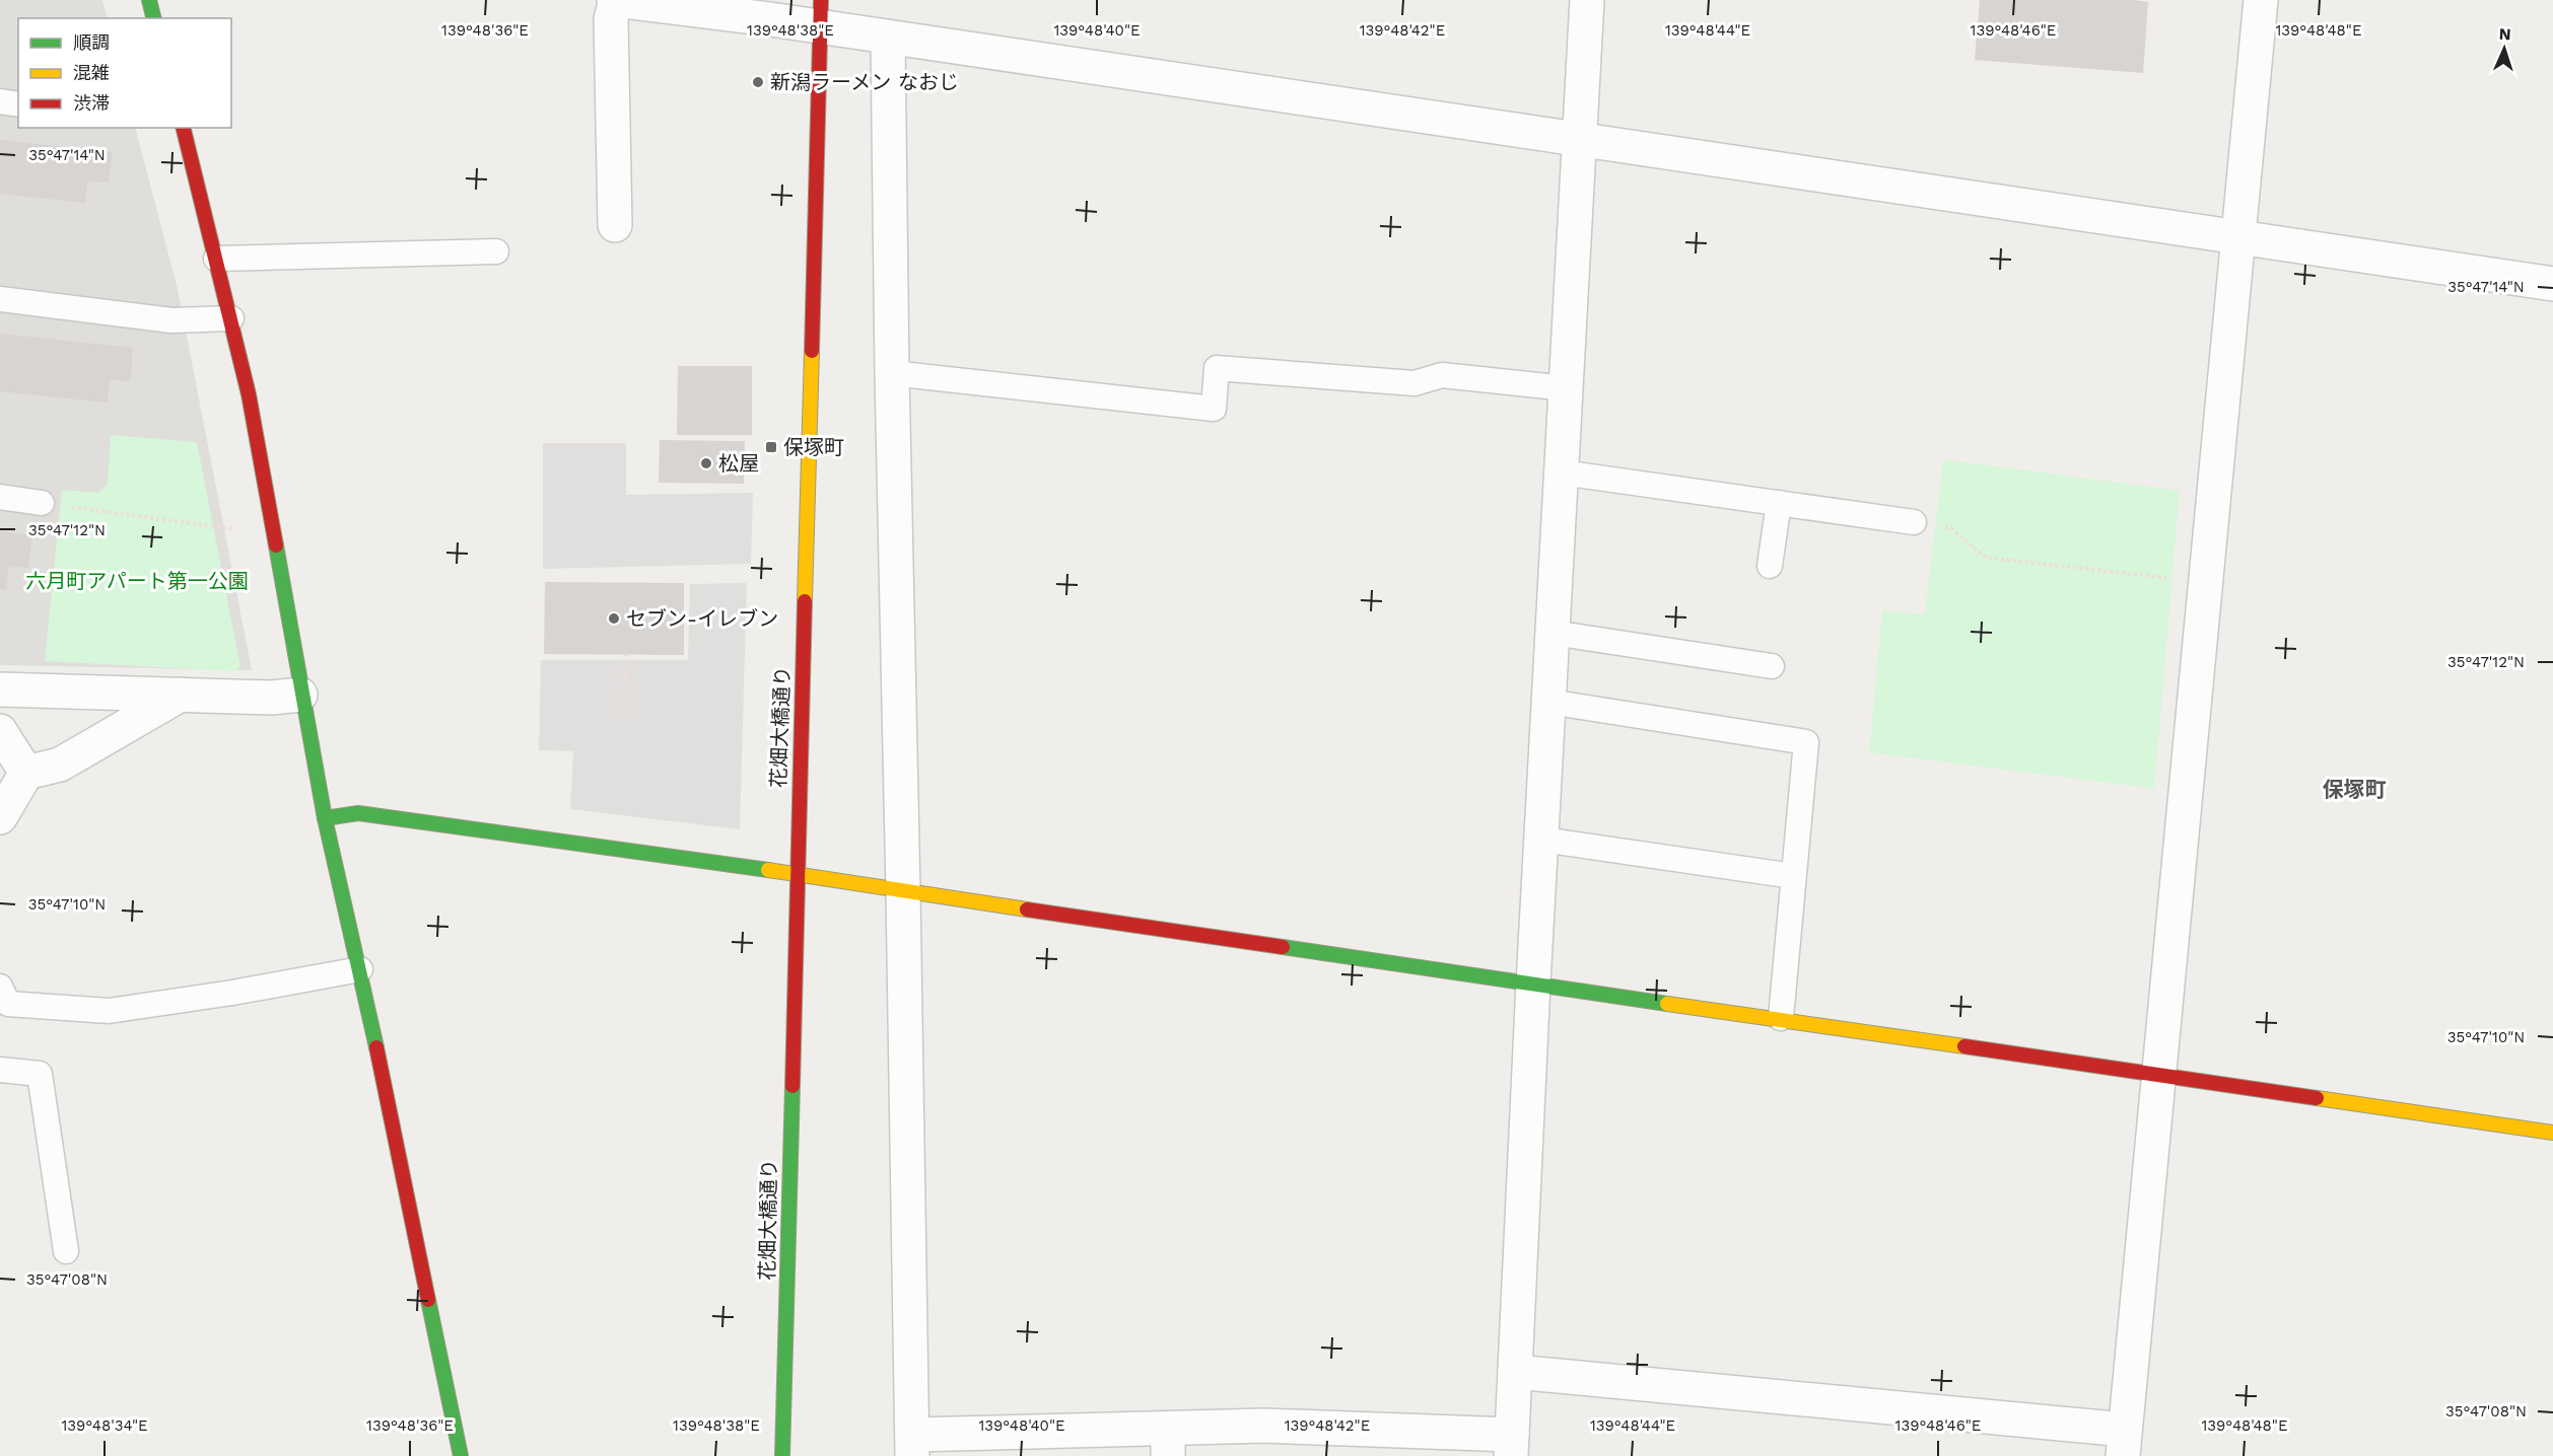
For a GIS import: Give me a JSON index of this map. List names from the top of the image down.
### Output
{
  "streets": {
    "street": ["花畑大橋通り"]
  },
  "districts": ["保塚町"],
  "parks": ["六月町アパート第一公園"],
  "places": {
    "other": ["新潟ラーメン なおじ", "松屋", "セブン-イレブン"],
    "transit": ["保塚町"]
  },
  "legend": ["順調", "混雑", "渋滞"],
  "north": "top",
  "coordinates": [
    "139°48'36\"E",
    "139°48'38\"E",
    "139°48'40\"E",
    "139°48'42\"E",
    "139°48'44\"E",
    "139°48'46\"E",
    "139°48'48\"E",
    "35°47'14\"N",
    "35°47'12\"N",
    "35°47'10\"N",
    "35°47'08\"N",
    "139°48'34\"E"
  ]
}
